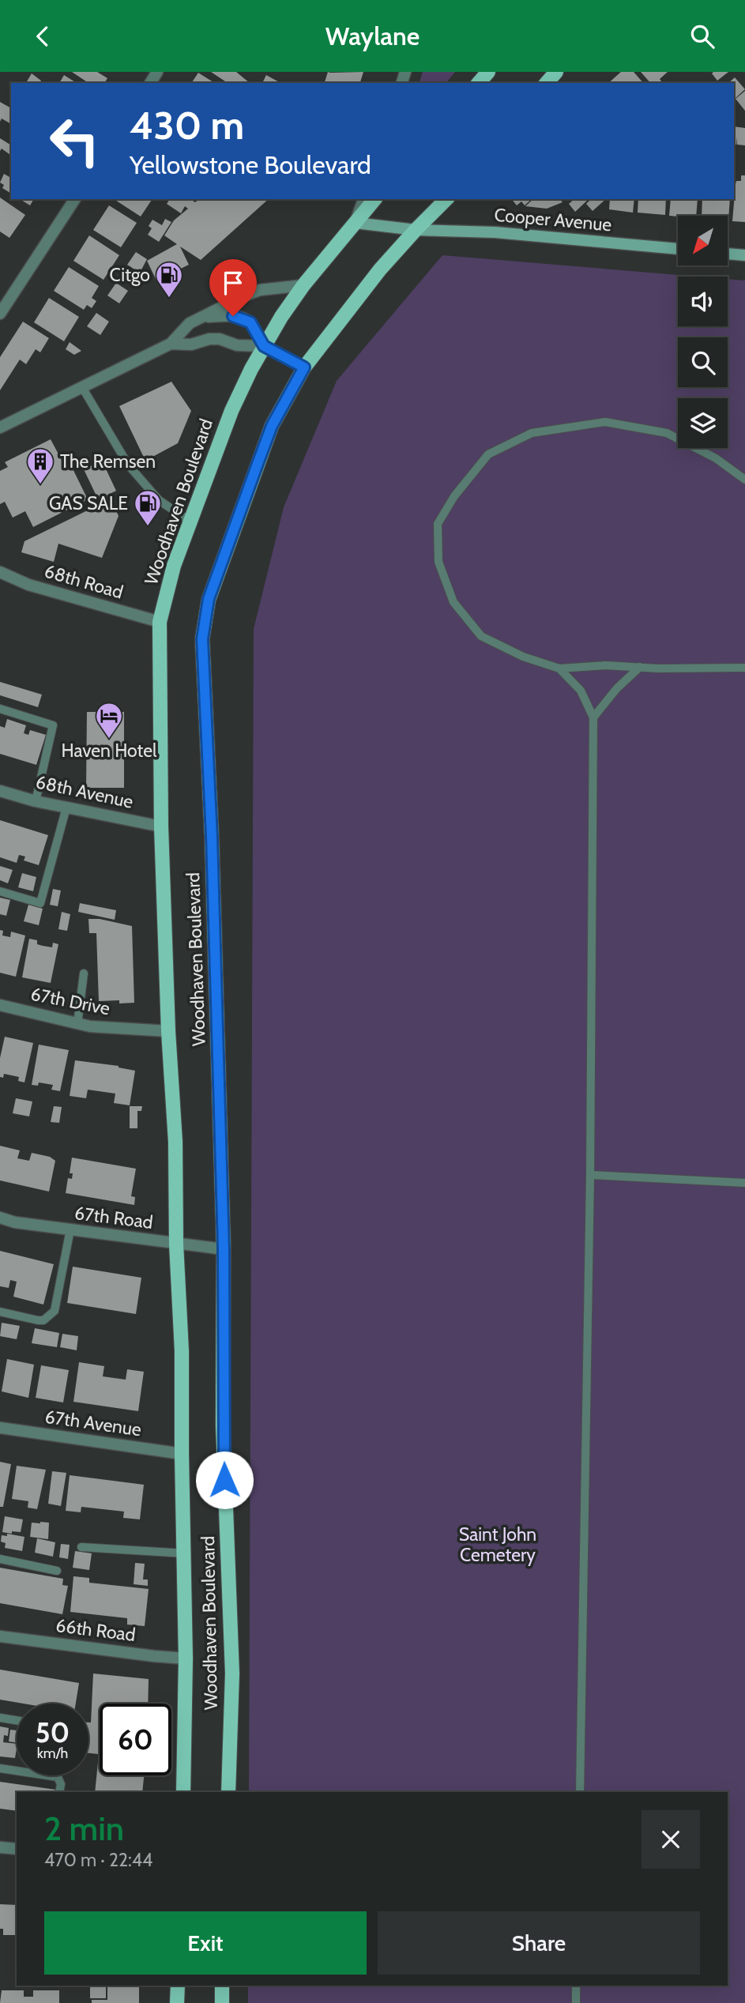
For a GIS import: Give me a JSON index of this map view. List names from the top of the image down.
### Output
{
  "streets": {
    "main road": ["Cooper Avenue", "Woodhaven Boulevard"],
    "street": [
      "68th Road",
      "68th Avenue",
      "67th Drive",
      "67th Road",
      "67th Avenue",
      "66th Road"
    ]
  },
  "crossings": [
    ["Cooper Avenue", "Woodhaven Boulevard"],
    ["Woodhaven Boulevard", "68th Road"],
    ["Woodhaven Boulevard", "68th Avenue"],
    ["Woodhaven Boulevard", "67th Drive"],
    ["Woodhaven Boulevard", "67th Road"],
    ["Woodhaven Boulevard", "67th Avenue"],
    ["Woodhaven Boulevard", "66th Road"]
  ],
  "parks": ["Saint John Cemetery"],
  "places": {
    "fuel station": ["Citgo", "GAS SALE"],
    "building": ["The Remsen"],
    "hotel": ["Haven Hotel"]
  },
  "north": "bottom left",
  "page": {
    "header": "Waylane",
    "turn": ["430 m", "Yellowstone Boulevard"],
    "speed": "50 km/h",
    "limit": "60",
    "heading": ["2 min", "470 m · 22:44"],
    "buttons": ["Exit", "Share"]
  }
}
